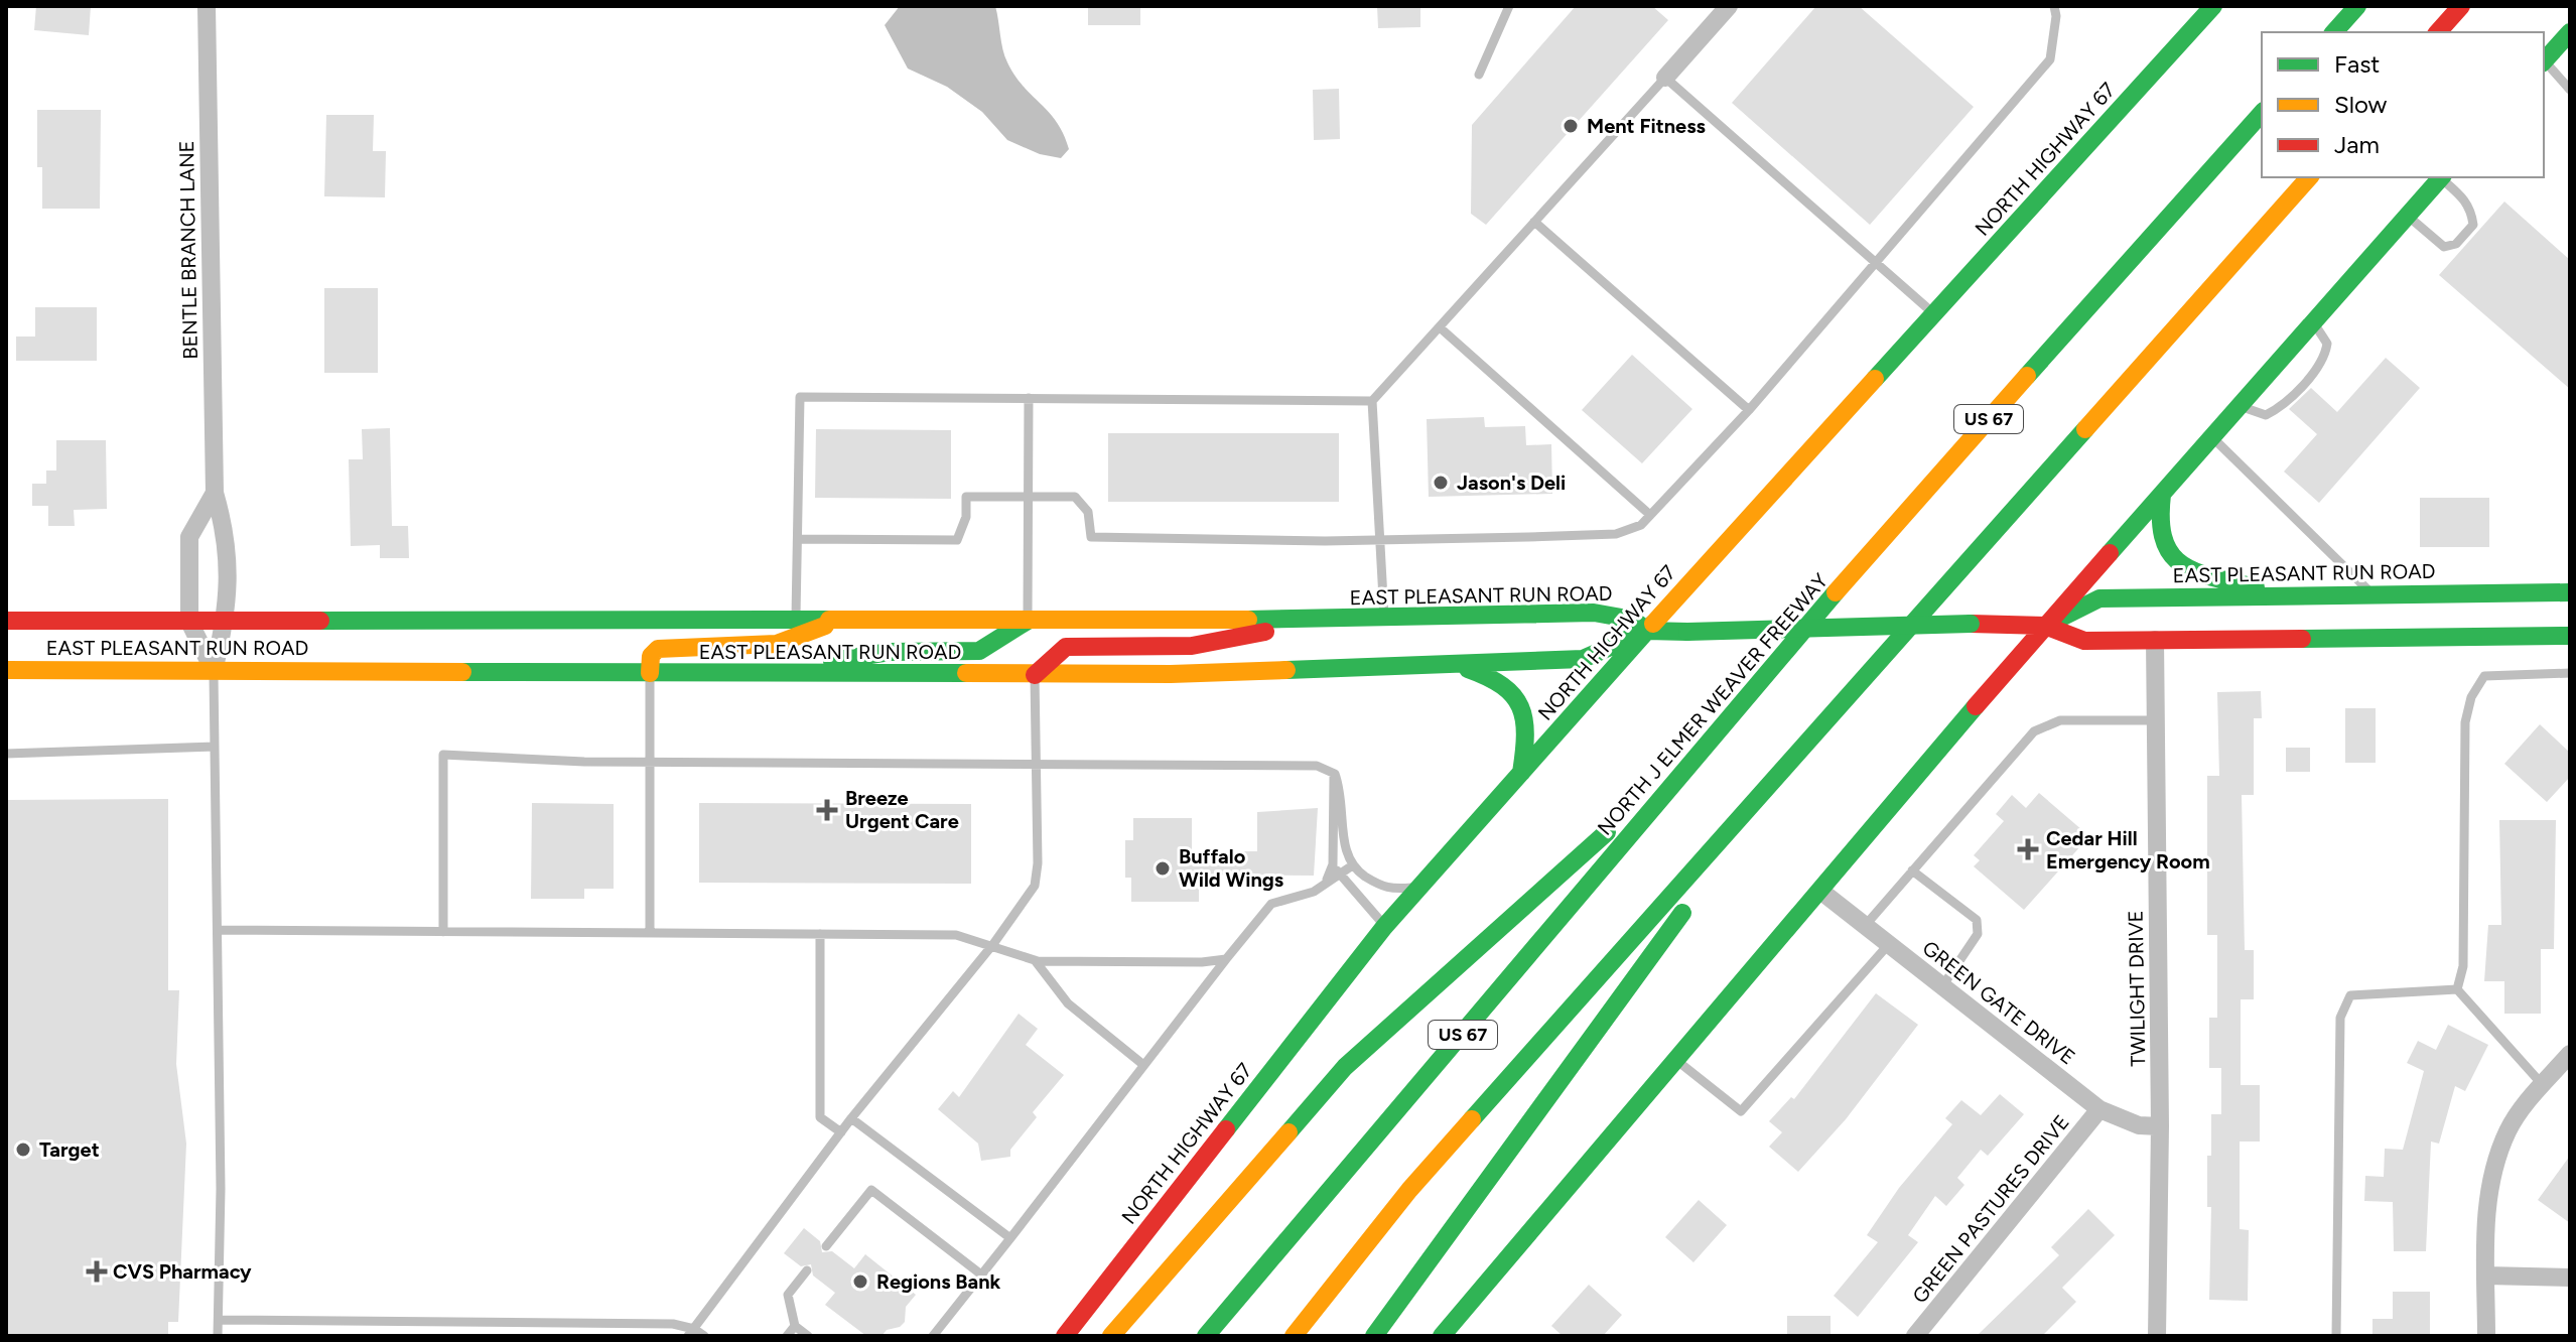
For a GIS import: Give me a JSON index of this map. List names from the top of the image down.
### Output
{
  "streets": {
    "main road": [
      "NORTH HIGHWAY 67",
      "US 67",
      "EAST PLEASANT RUN ROAD",
      "NORTH J ELMER WEAVER FREEWAY"
    ],
    "street": [
      "BENTLE BRANCH LANE",
      "TWILIGHT DRIVE",
      "GREEN GATE DRIVE",
      "GREEN PASTURES DRIVE"
    ]
  },
  "crossings": [
    ["NORTH HIGHWAY 67", "EAST PLEASANT RUN ROAD"],
    ["BENTLE BRANCH LANE", "EAST PLEASANT RUN ROAD"],
    ["EAST PLEASANT RUN ROAD", "TWILIGHT DRIVE"],
    ["TWILIGHT DRIVE", "GREEN GATE DRIVE"],
    ["GREEN GATE DRIVE", "GREEN PASTURES DRIVE"]
  ],
  "places": {
    "other": [
      "Ment Fitness",
      "Jason's Deli",
      "Buffalo Wild Wings",
      "Target",
      "Regions Bank"
    ],
    "health": ["Breeze Urgent Care", "Cedar Hill Emergency Room", "CVS Pharmacy"]
  },
  "legend": ["Fast", "Slow", "Jam"]
}
